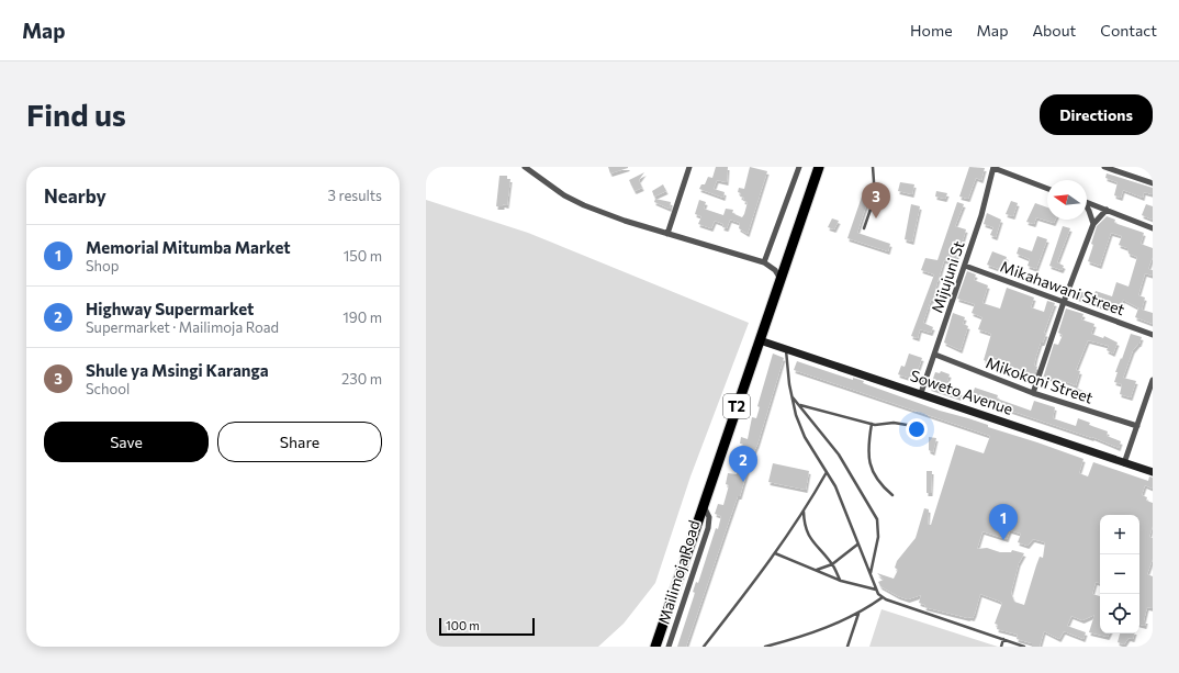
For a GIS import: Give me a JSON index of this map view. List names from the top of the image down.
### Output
{
  "streets": {
    "highway": ["T2"],
    "street": [
      "Mijujuni St",
      "Mikahawani Street",
      "Mikokoni Street",
      "Soweto Avenue",
      "Mailimoja Road"
    ]
  },
  "crossings": [
    ["Mijujuni St", "Mikahawani Street"],
    ["Mijujuni St", "Mikokoni Street"],
    ["Mijujuni St", "Soweto Avenue"],
    ["Soweto Avenue", "T2"],
    ["T2", "Mailimoja Road"]
  ],
  "scale_bar": "100 m",
  "north": "left",
  "page": {
    "header": "Map",
    "nav": [
      "Home",
      "Map",
      "About",
      "Contact"
    ],
    "buttons": [
      "Directions",
      ["Save", "Share"]
    ],
    "title": "Find us",
    "heading": ["Nearby", "3 results"],
    "pins": ["3", "2", "1"],
    "list": [
      {
        "mark": "1",
        "name": "Memorial Mitumba Market",
        "note": "Shop",
        "value": "150 m"
      },
      {
        "mark": "2",
        "name": "Highway Supermarket",
        "note": "Supermarket · Mailimoja Road",
        "value": "190 m"
      },
      {
        "mark": "3",
        "name": "Shule ya Msingi Karanga",
        "note": "School",
        "value": "230 m"
      }
    ],
    "map_buttons": ["+", "−"],
    "scale": "100 m"
  }
}
